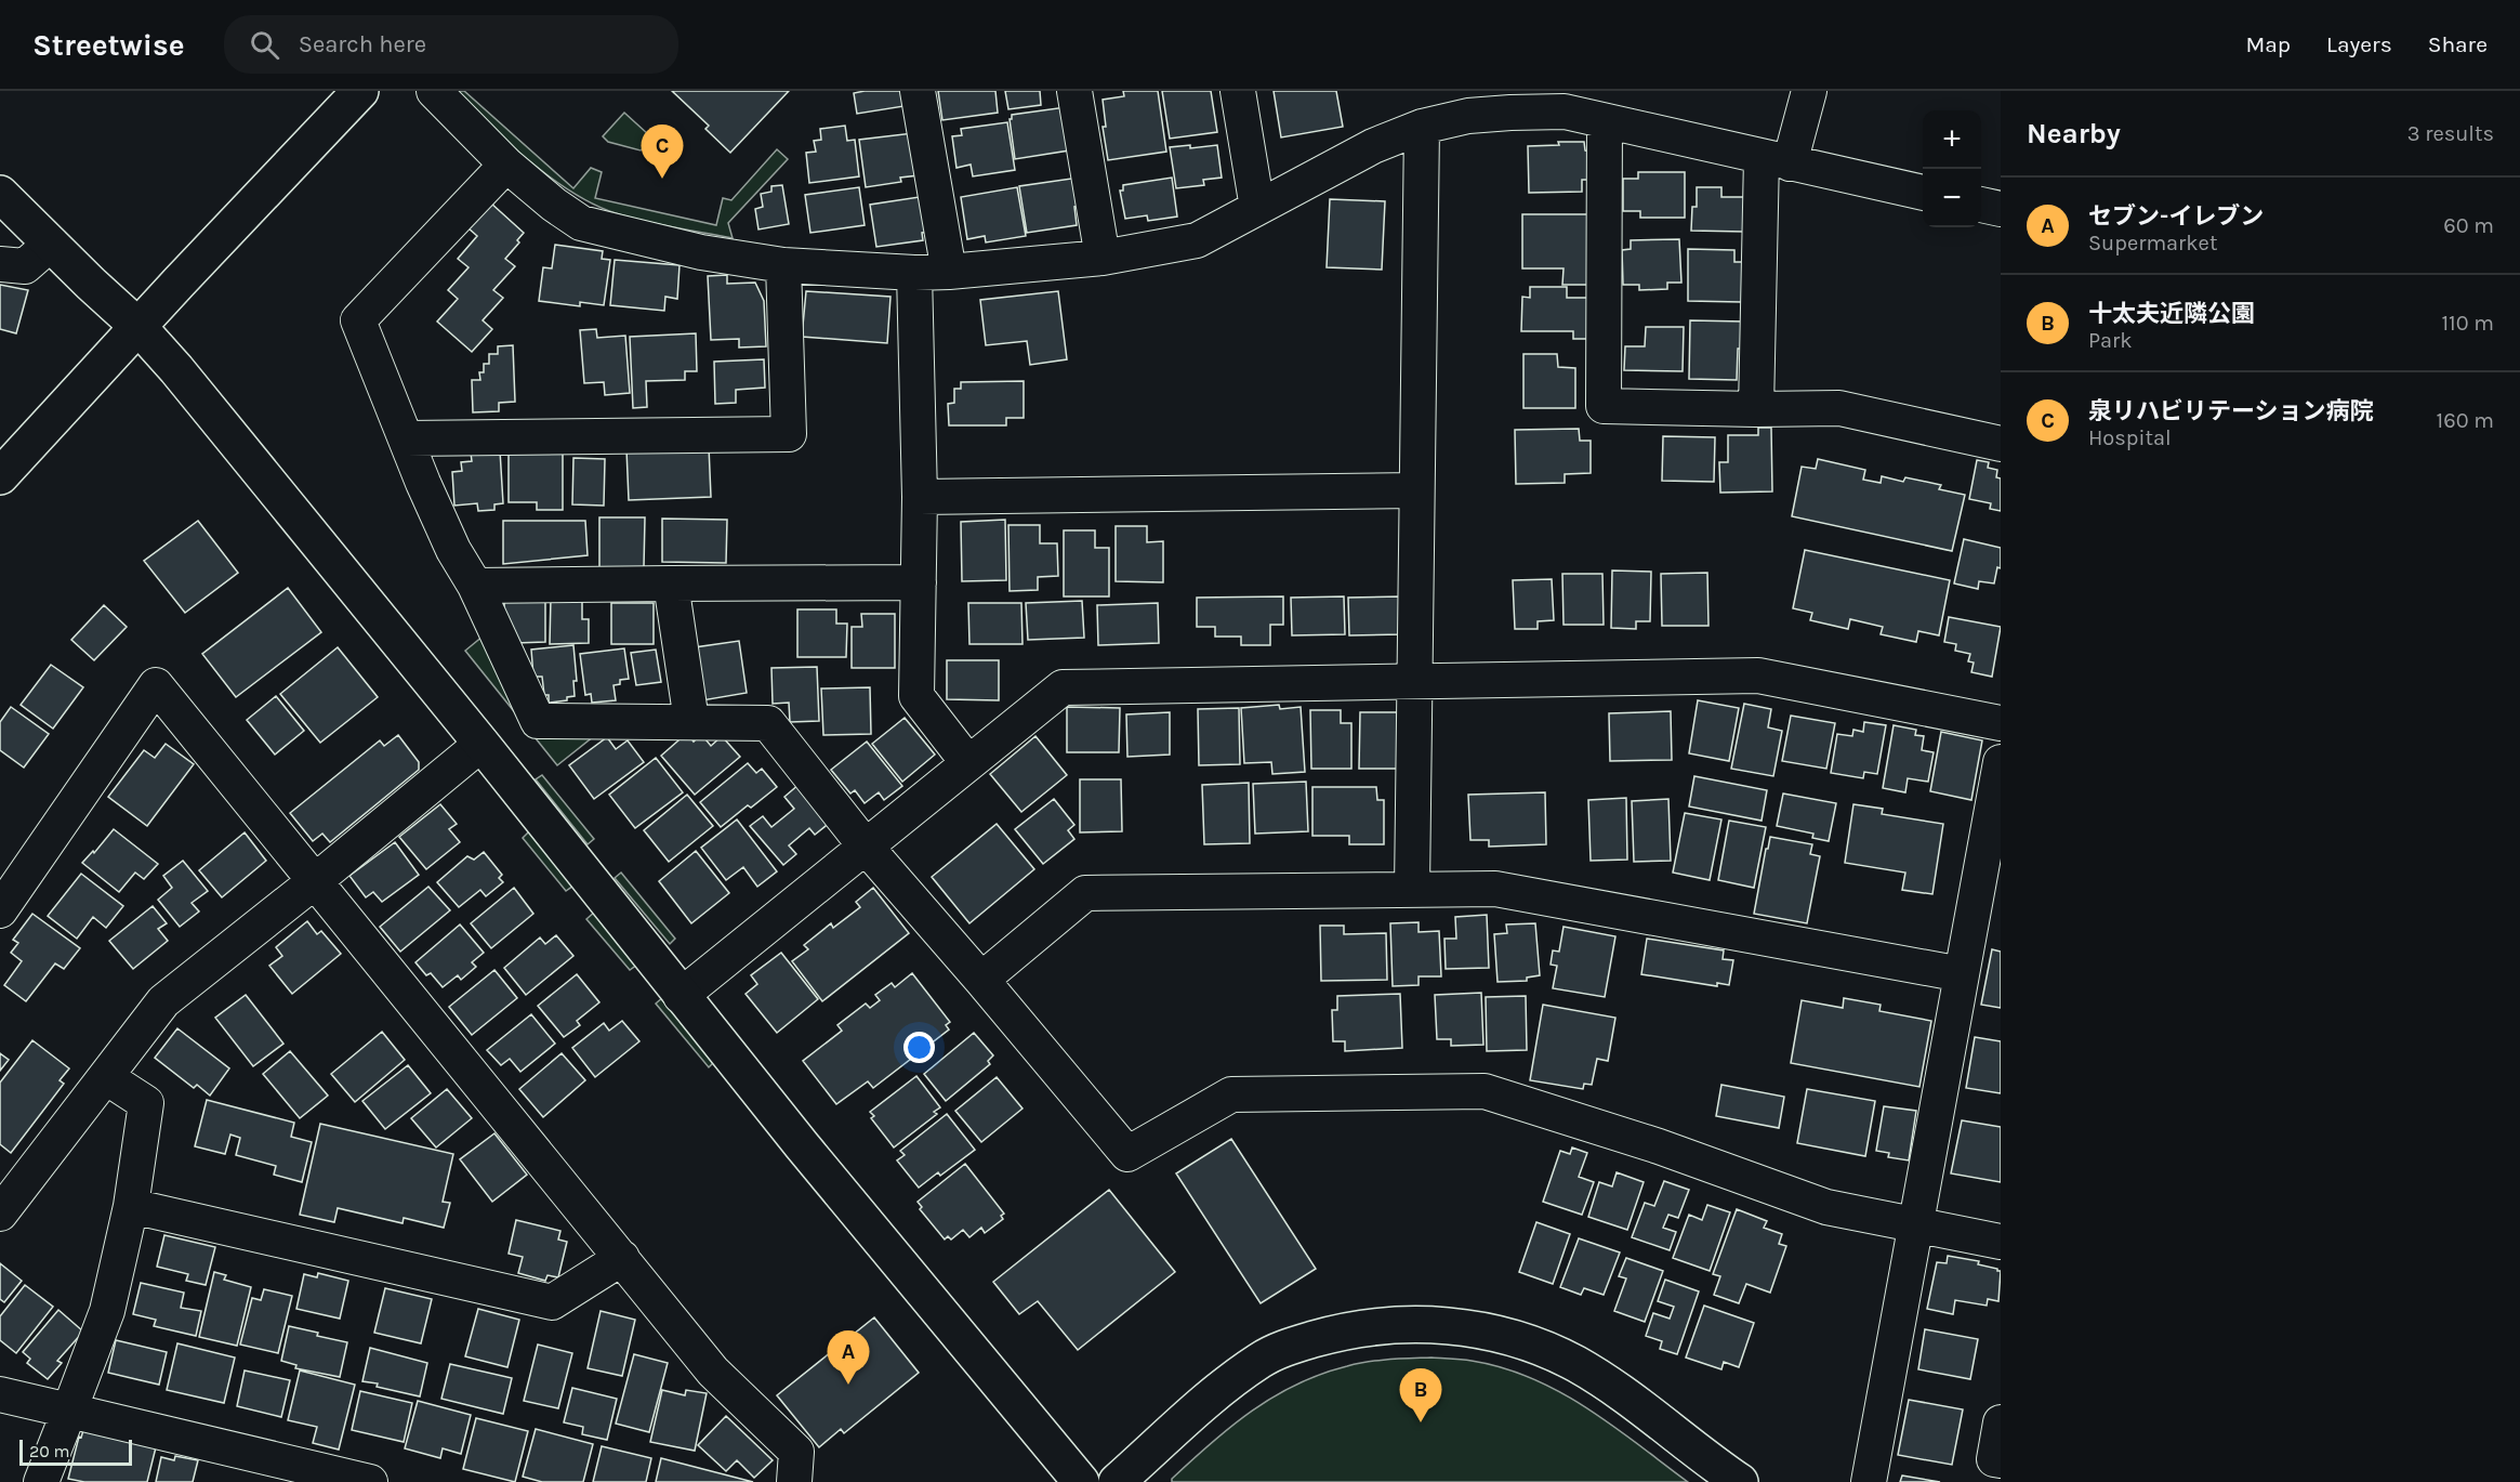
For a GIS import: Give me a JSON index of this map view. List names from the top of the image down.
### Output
{
  "scale_bar": "20 m",
  "page": {
    "header": "Streetwise",
    "search": "Search here",
    "nav": ["Map", "Layers", "Share"],
    "heading": ["Nearby", "3 results"],
    "map_buttons": ["+", "−"],
    "pins": ["C", "A", "B"],
    "list": [
      {
        "mark": "A",
        "name": "セブン-イレブン",
        "note": "Supermarket",
        "value": "60 m"
      },
      {
        "mark": "B",
        "name": "十太夫近隣公園",
        "note": "Park",
        "value": "110 m"
      },
      {
        "mark": "C",
        "name": "泉リハビリテーション病院",
        "note": "Hospital",
        "value": "160 m"
      }
    ],
    "scale": "20 m"
  }
}
